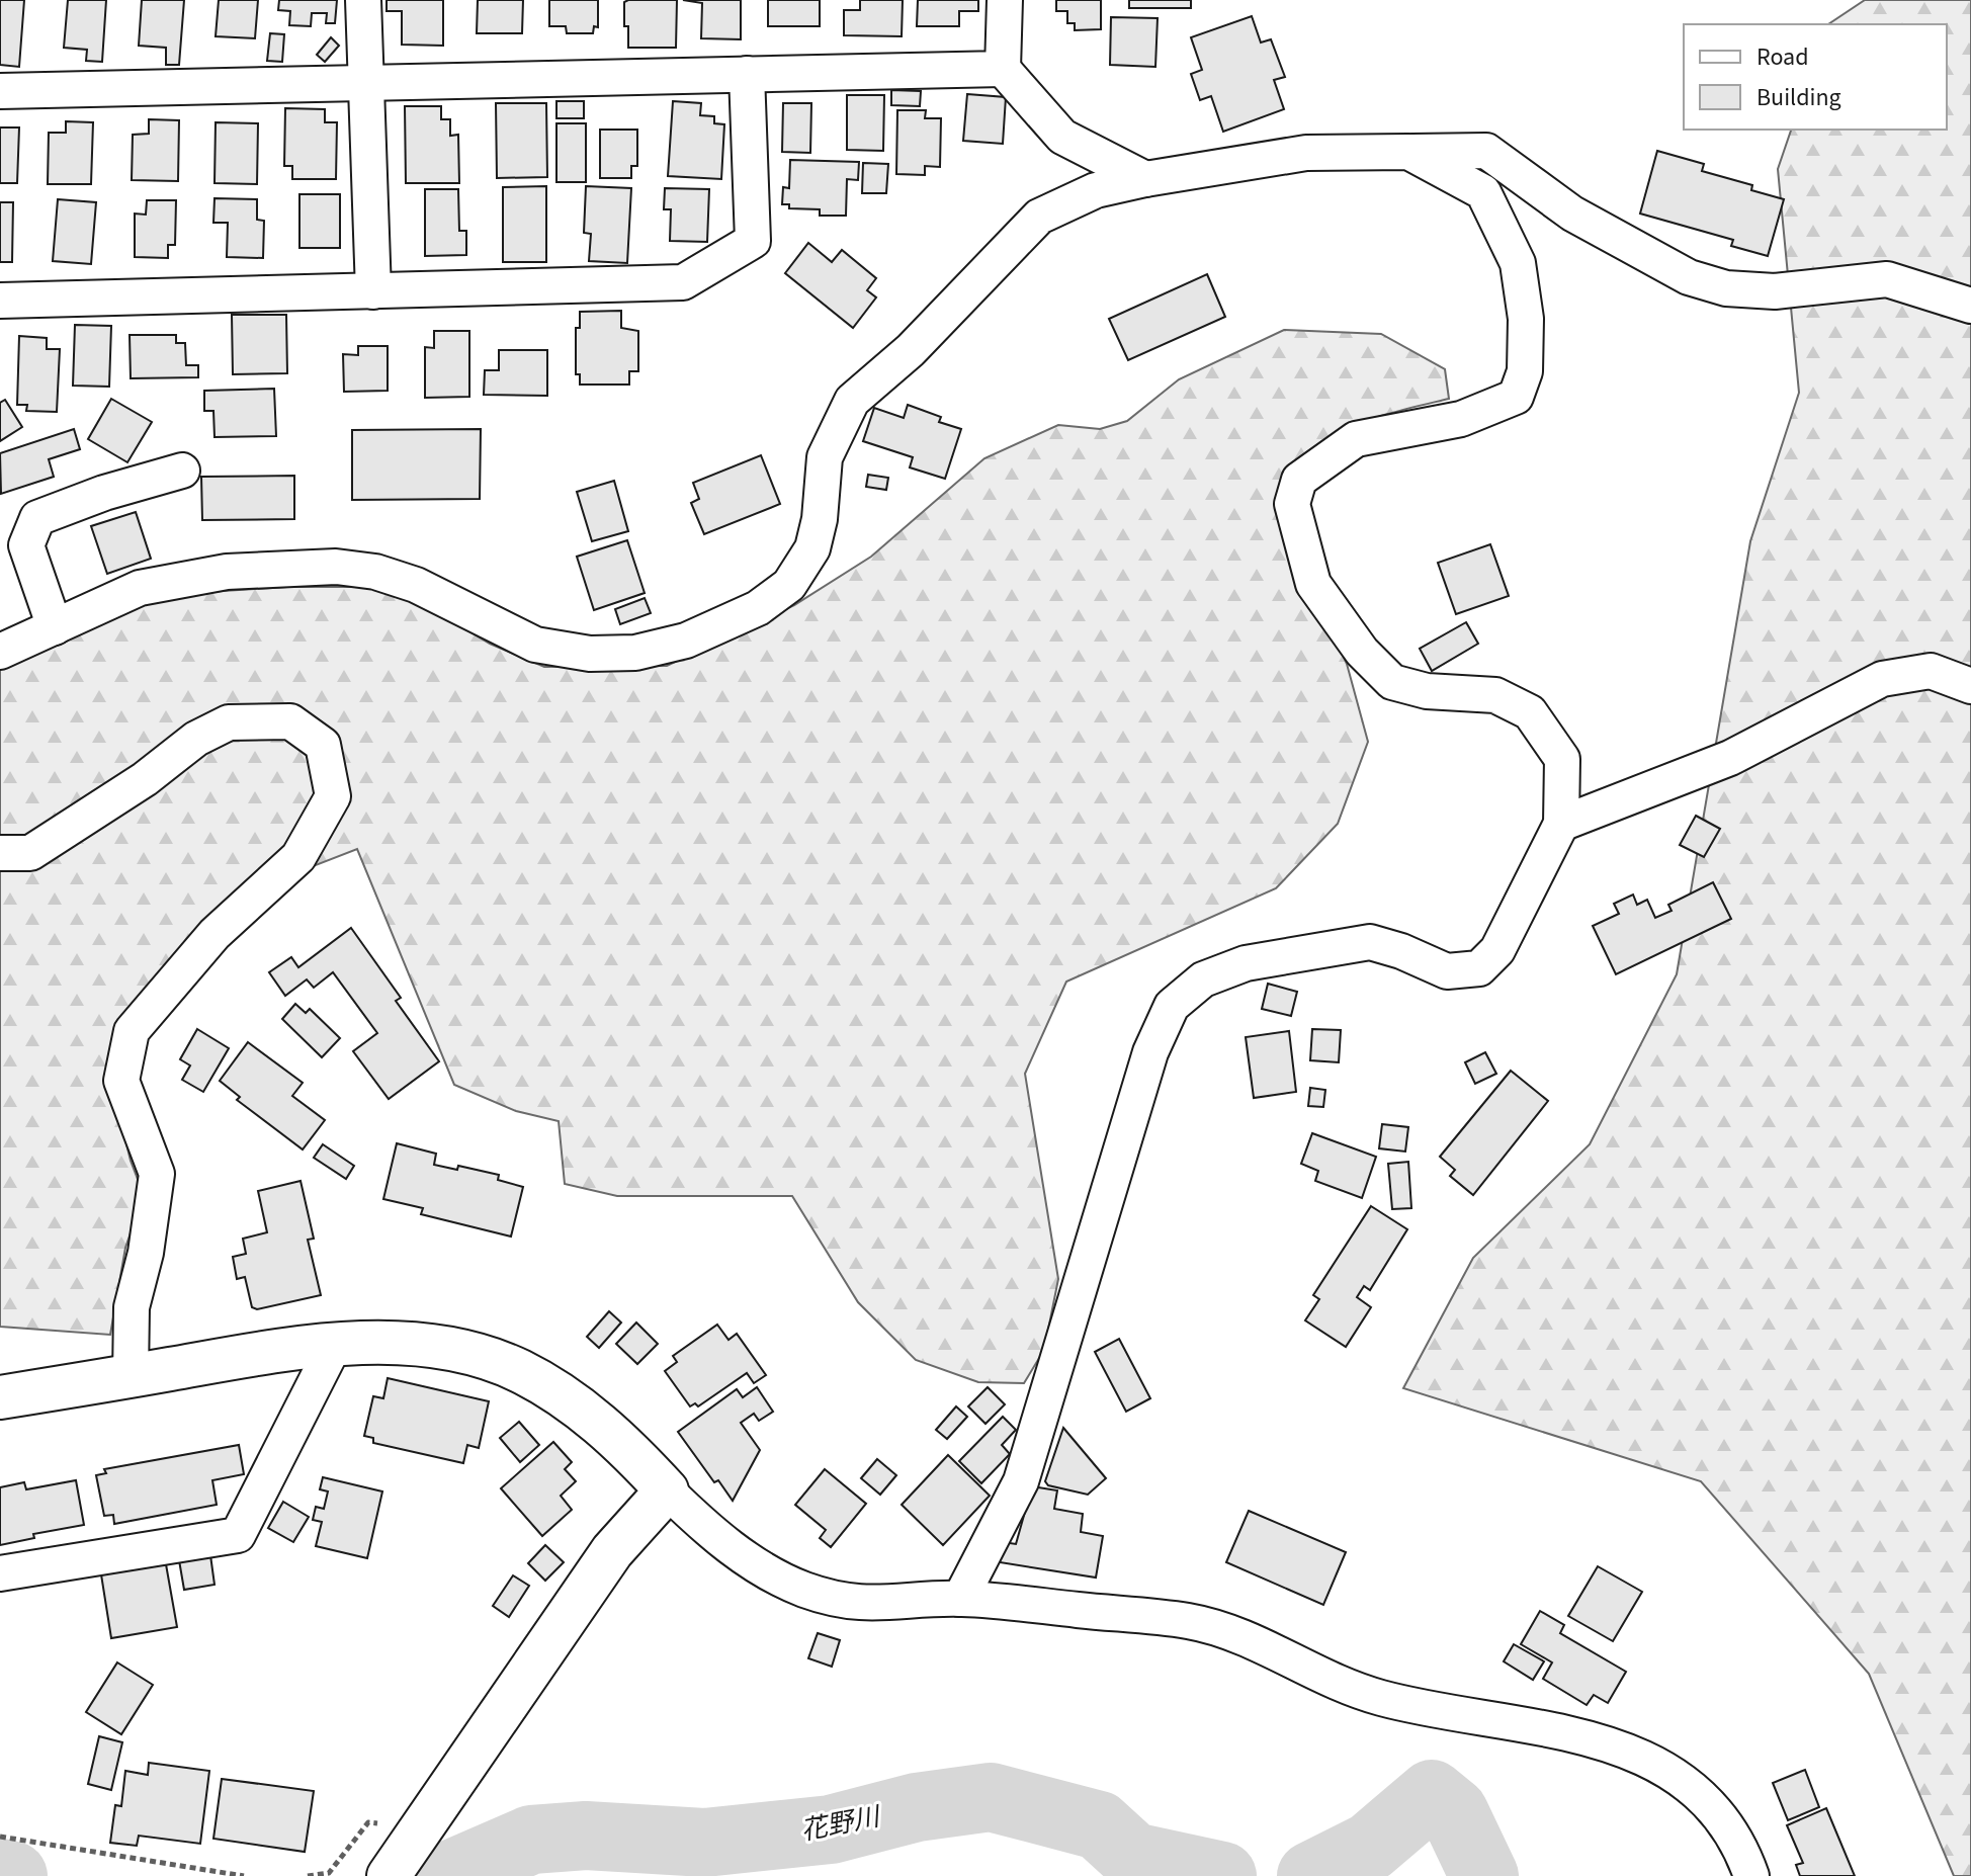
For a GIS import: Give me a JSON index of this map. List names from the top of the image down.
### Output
{
  "water": ["花野川"],
  "legend": ["Road", "Building"]
}
